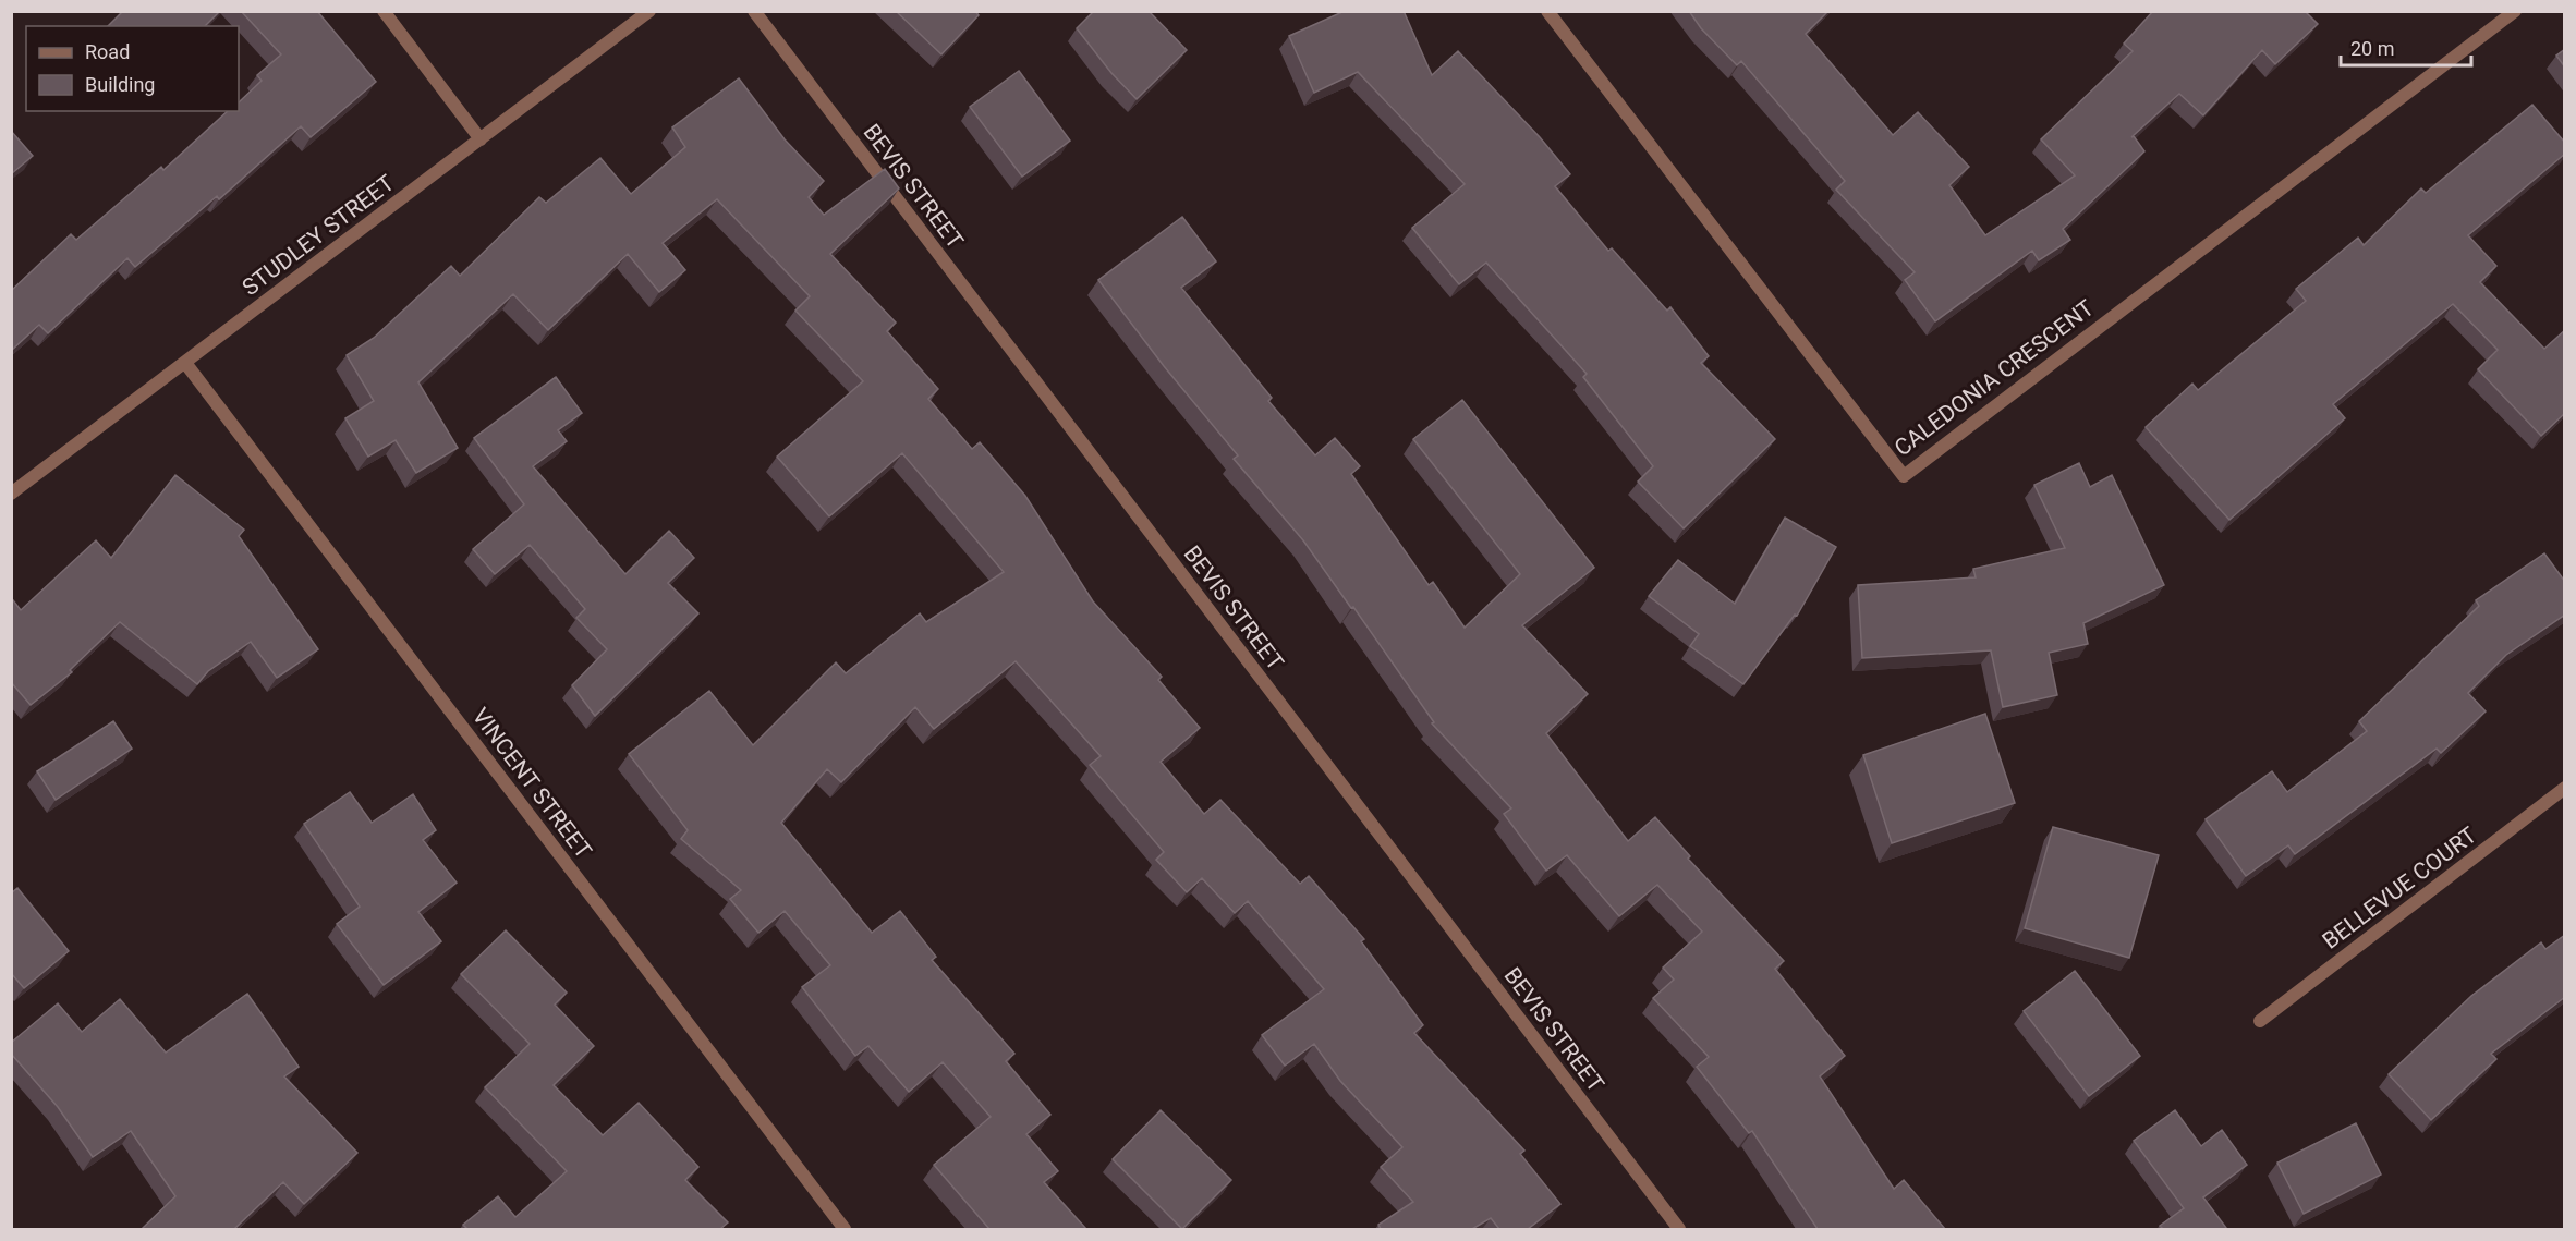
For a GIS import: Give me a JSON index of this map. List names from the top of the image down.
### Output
{
  "streets": {
    "street": [
      "BEVIS STREET",
      "STUDLEY STREET",
      "CALEDONIA CRESCENT",
      "VINCENT STREET",
      "BELLEVUE COURT"
    ]
  },
  "crossings": [
    ["STUDLEY STREET", "VINCENT STREET"]
  ],
  "legend": ["Road", "Building"],
  "scale_bar": "20 m"
}
